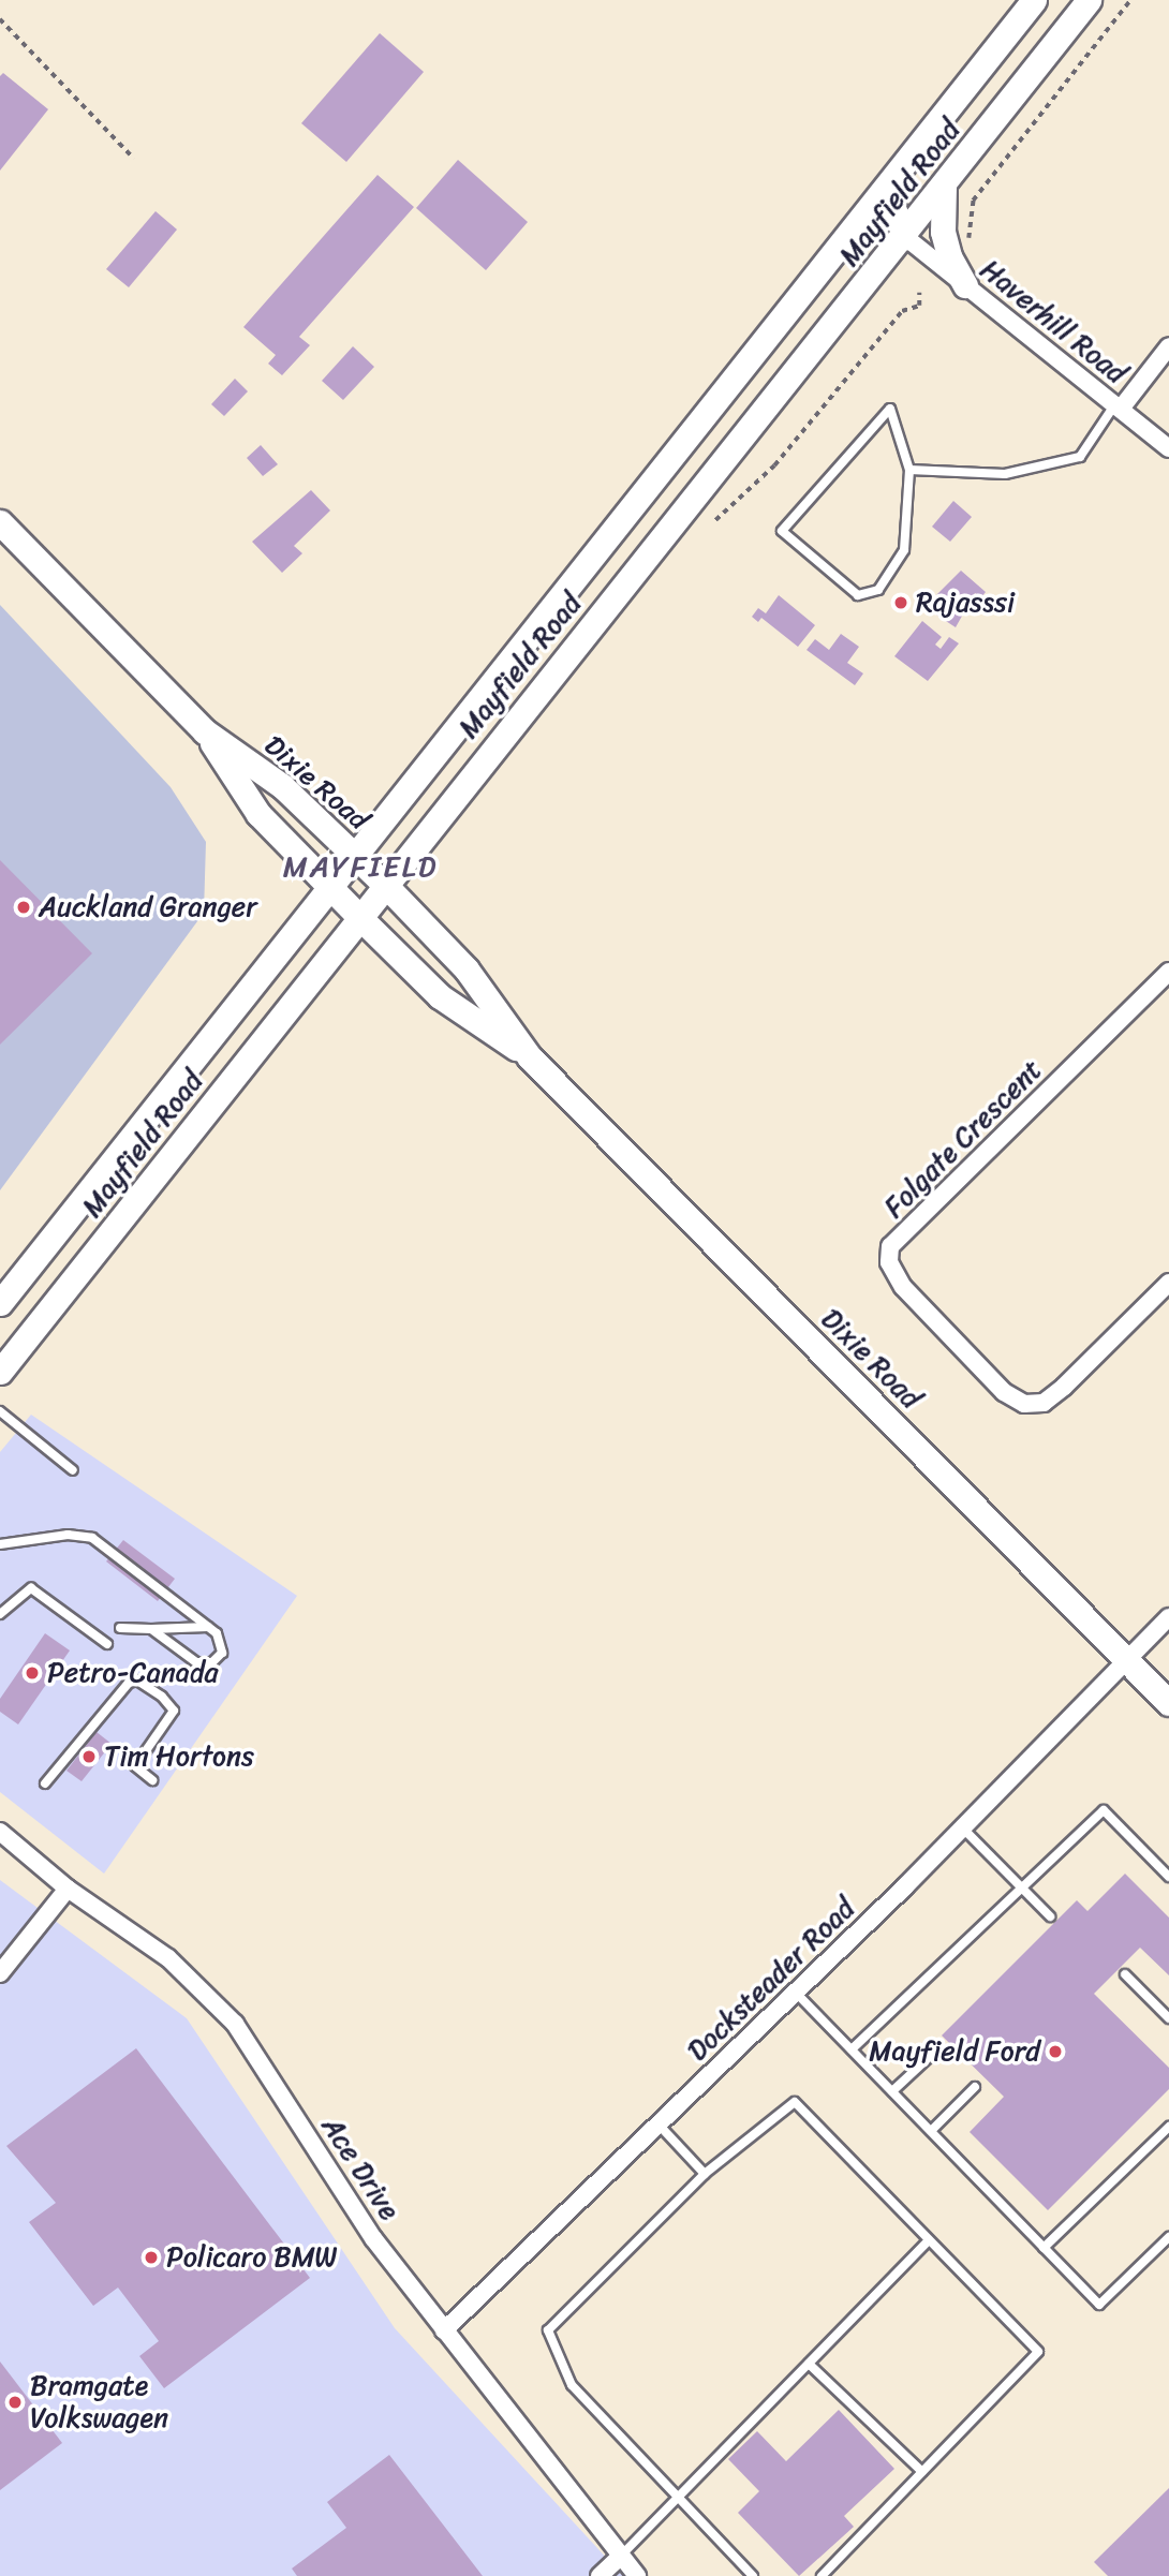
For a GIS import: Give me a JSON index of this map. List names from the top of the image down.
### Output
{
  "streets": {
    "main road": ["Mayfield Road", "Dixie Road"],
    "street": [
      "Haverhill Road",
      "Folgate Crescent",
      "Docksteader Road",
      "Ace Drive"
    ]
  },
  "crossings": [
    ["Mayfield Road", "Haverhill Road"],
    ["Mayfield Road", "Dixie Road"],
    ["Dixie Road", "Docksteader Road"],
    ["Docksteader Road", "Ace Drive"]
  ],
  "districts": ["MAYFIELD"],
  "places": [
    "Rajasssi",
    "Auckland Granger",
    "Petro-Canada",
    "Tim Hortons",
    "Mayfield Ford",
    "Policaro BMW",
    "Bramgate Volkswagen"
  ]
}
